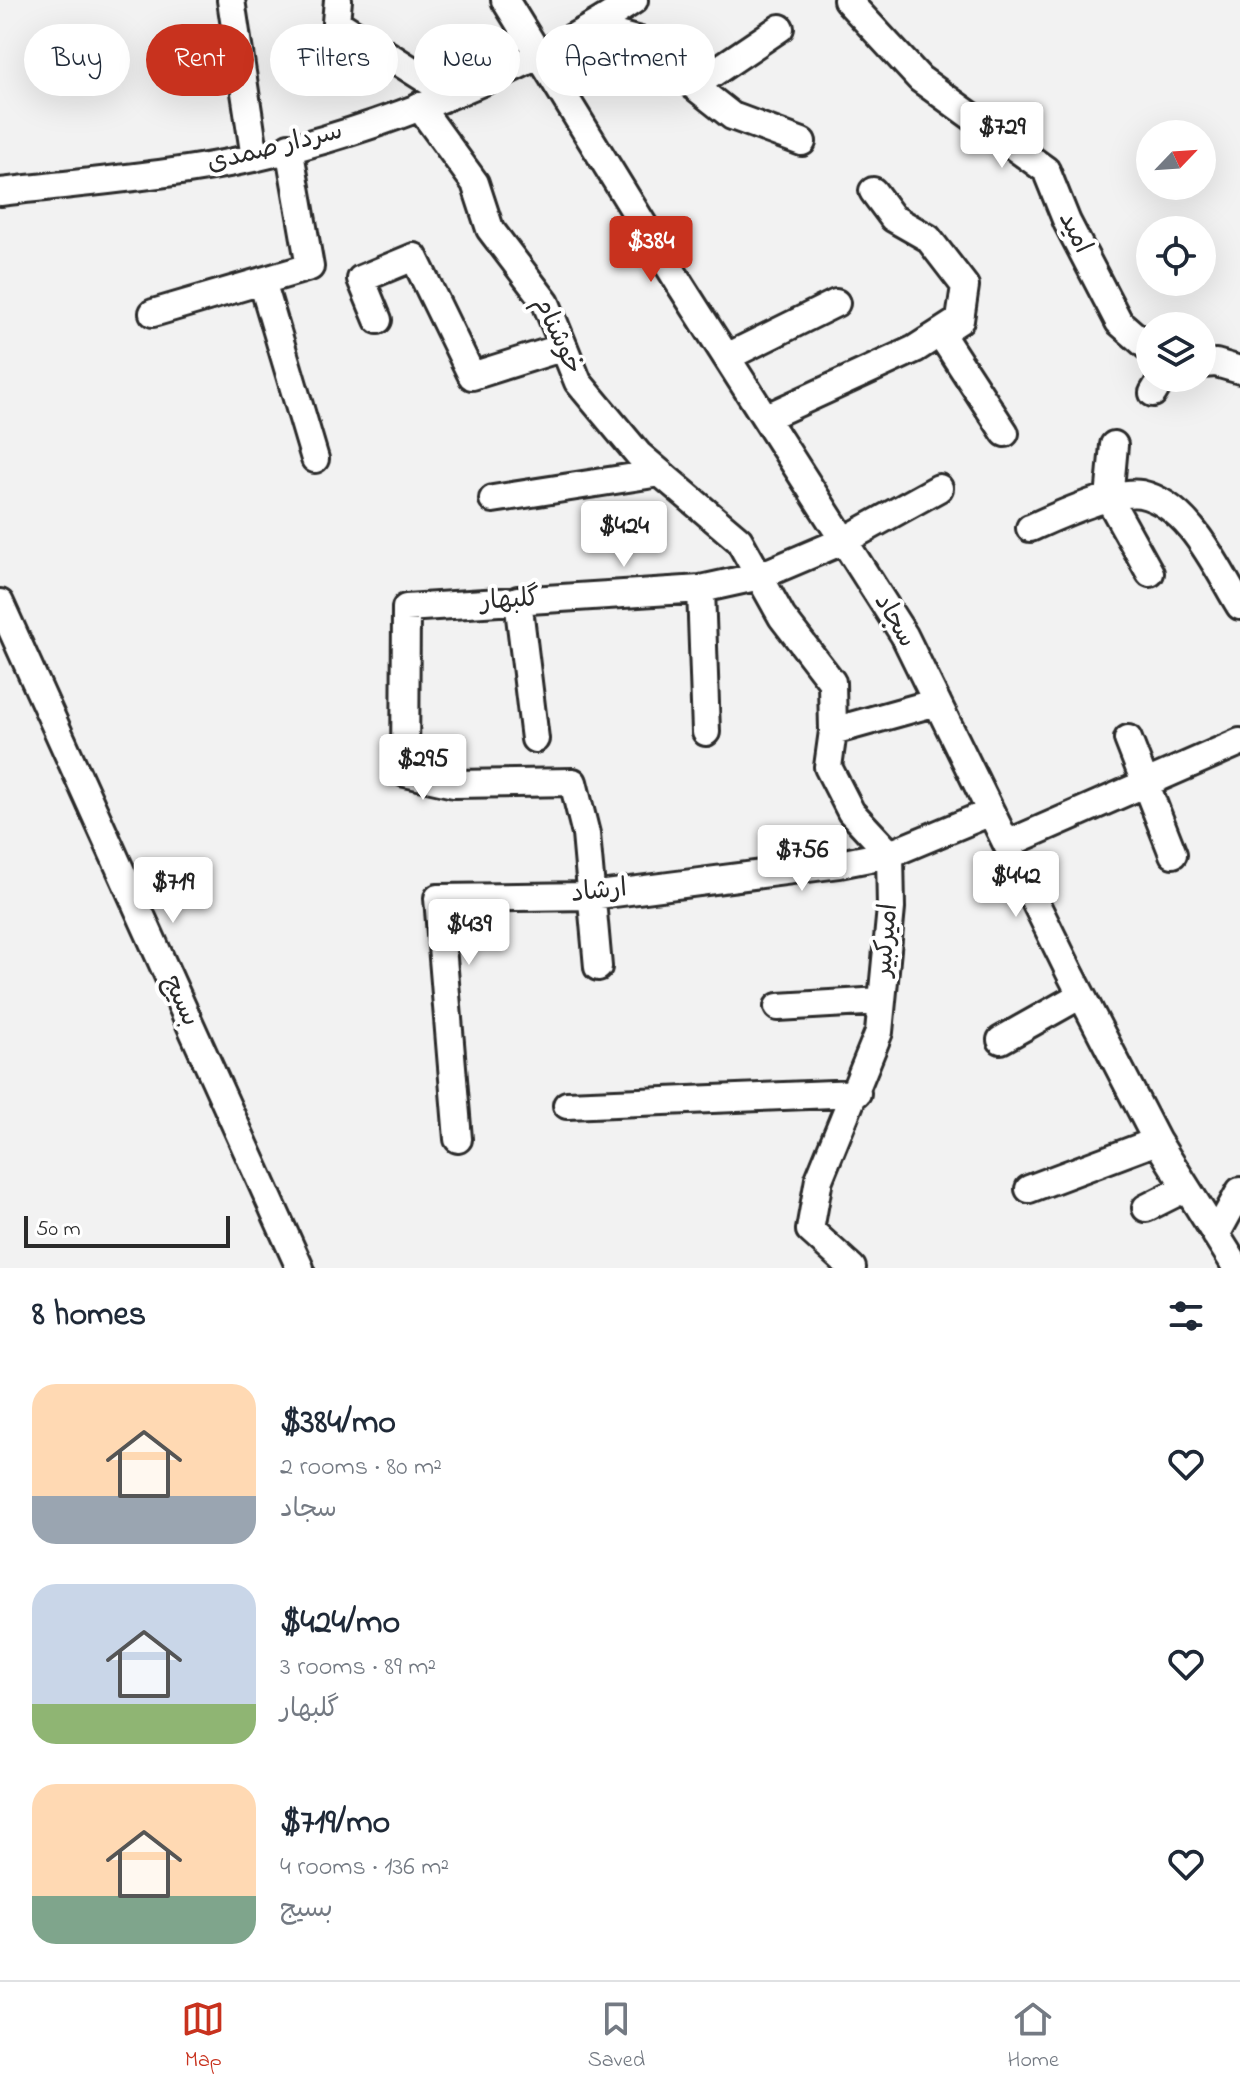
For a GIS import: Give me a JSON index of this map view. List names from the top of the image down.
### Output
{
  "streets": {
    "street": [
      "سردار صمدی",
      "امید",
      "خوشنام",
      "گلبهار",
      "سجاد",
      "ارشاد",
      "امیرکبیر",
      "بسیج"
    ]
  },
  "crossings": [
    ["سردار صمدی", "خوشنام"],
    ["خوشنام", "گلبهار"],
    ["گلبهار", "سجاد"],
    ["گلبهار", "ارشاد"],
    ["سجاد", "ارشاد"],
    ["ارشاد", "امیرکبیر"]
  ],
  "scale_bar": "50 m",
  "north": "top right",
  "page": {
    "chip": [
      "Buy",
      "Rent",
      "Filters",
      "New",
      "Apartment"
    ],
    "price": [
      "$729",
      "$384",
      "$424",
      "$295",
      "$756",
      "$442",
      "$719",
      "$439"
    ],
    "scale": "50 m",
    "heading": "8 homes",
    "list": [
      {
        "name": "$384/mo",
        "note": "2 rooms · 80 m² · سجاد"
      },
      {
        "name": "$424/mo",
        "note": "3 rooms · 89 m² · گلبهار"
      },
      {
        "name": "$719/mo",
        "note": "4 rooms · 136 m² · بسیج"
      }
    ],
    "tabs": ["Map", "Saved", "Home"]
  }
}
